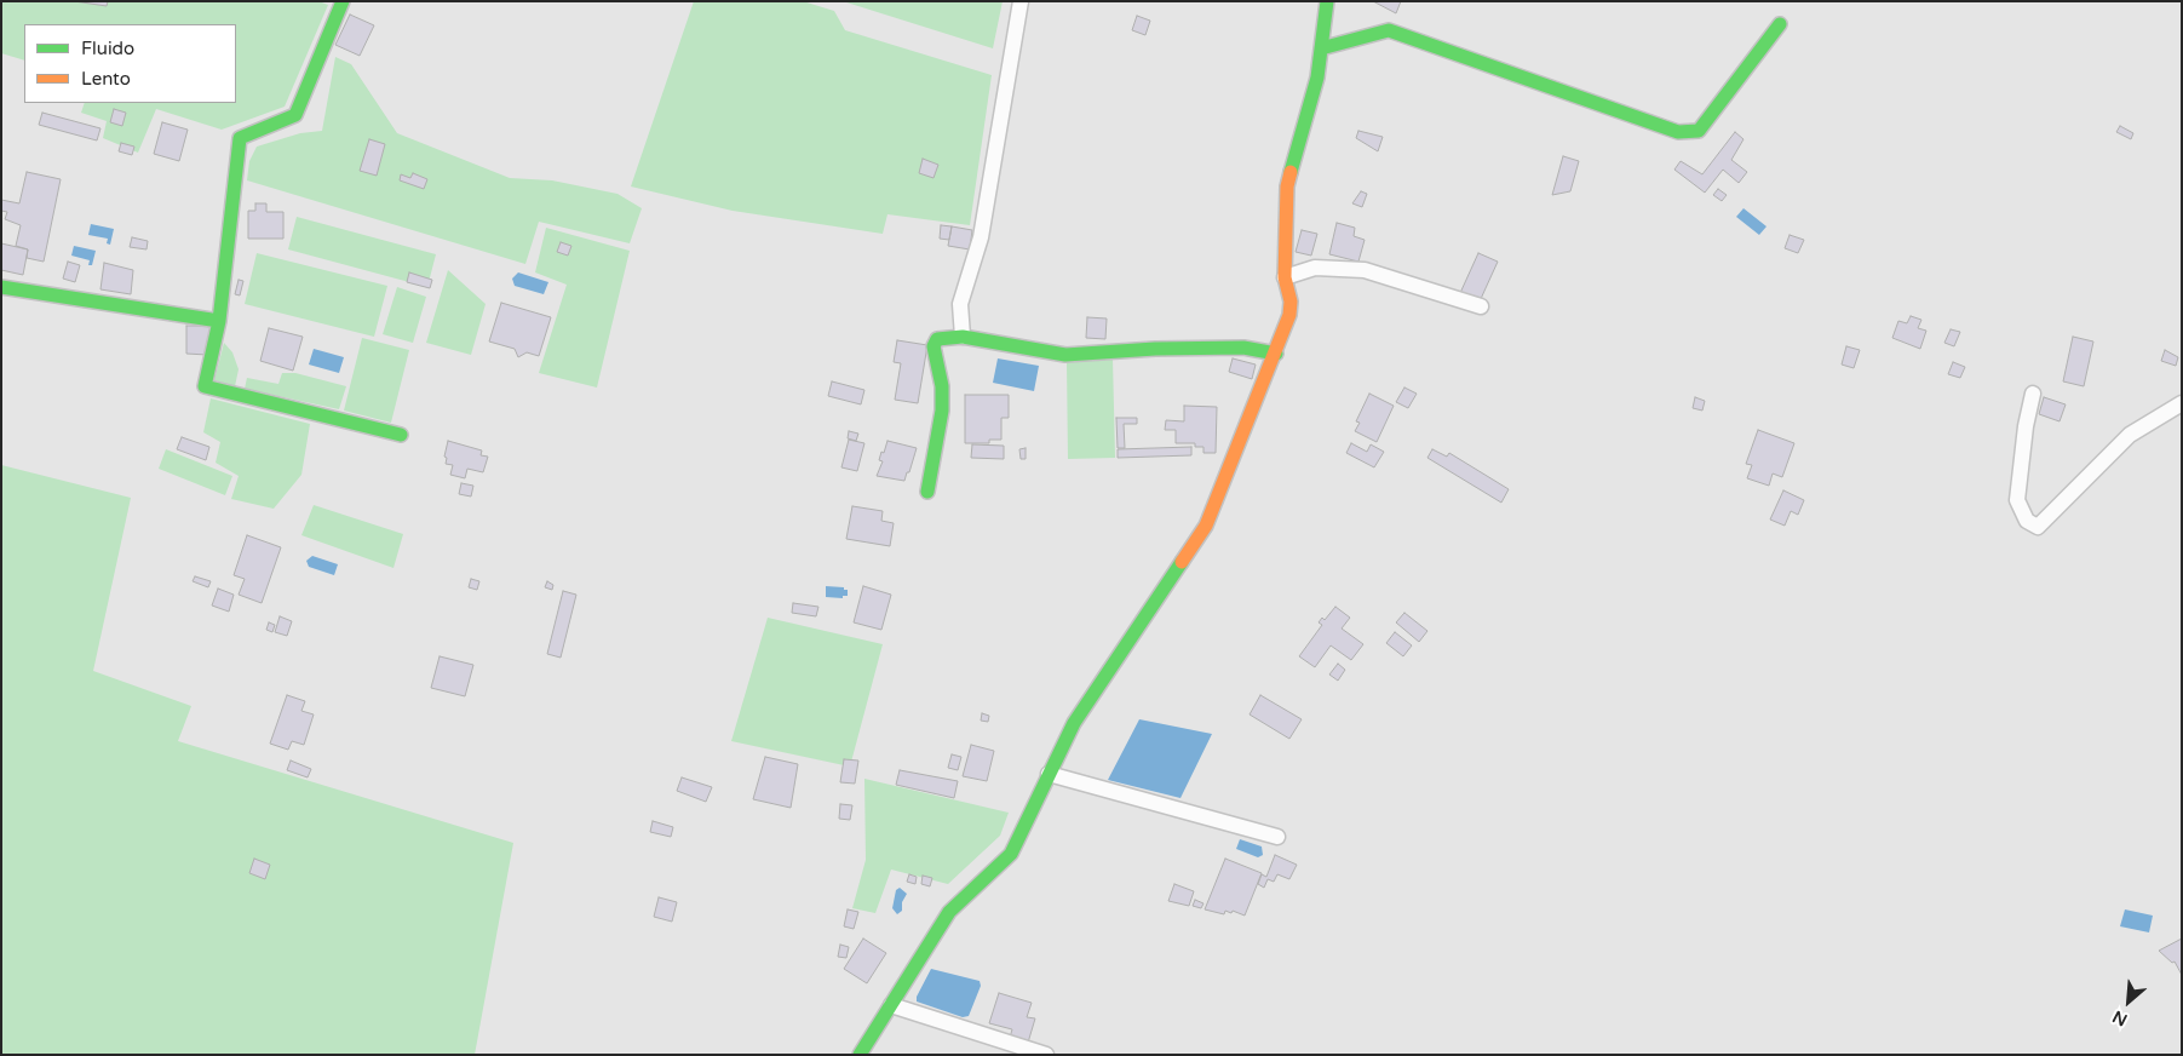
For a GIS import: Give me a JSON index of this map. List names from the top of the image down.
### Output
{
  "legend": ["Fluido", "Lento"],
  "north": "bottom left"
}
